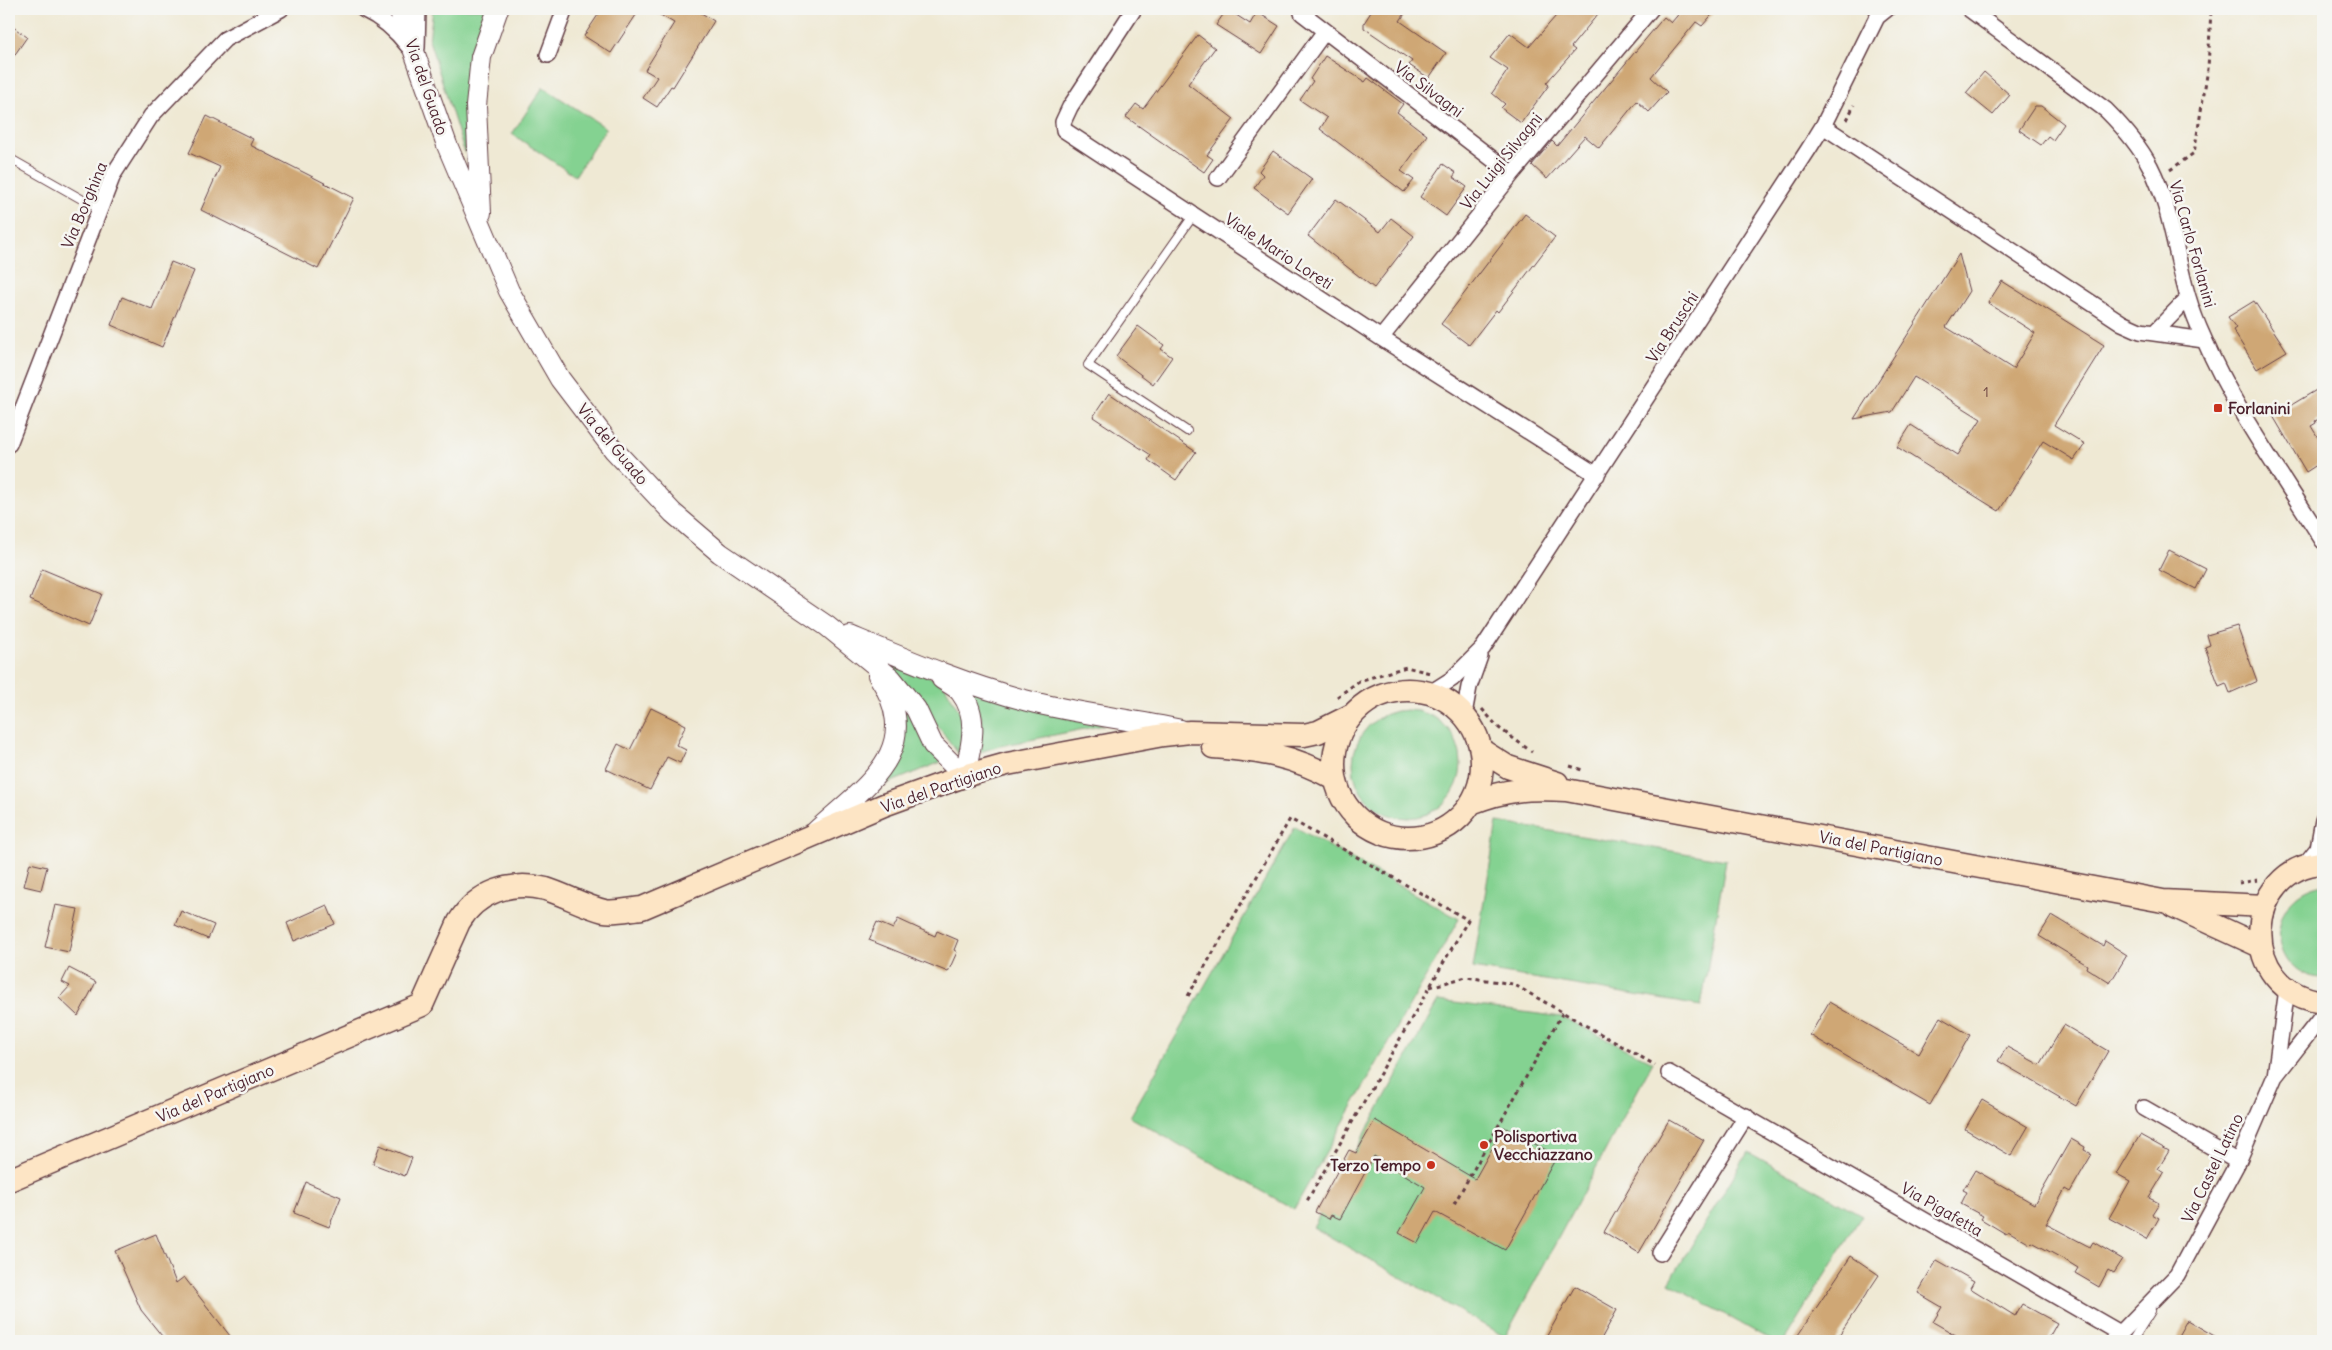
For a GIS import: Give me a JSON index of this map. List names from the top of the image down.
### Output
{
  "streets": {
    "main road": ["Via del Partigiano"],
    "street": [
      "Via del Guado",
      "Via Silvagni",
      "Via Luigi Silvagni",
      "Via Borghina",
      "Via Carlo Forlanini",
      "Viale Mario Loreti",
      "Via Bruschi",
      "Via Castel Latino",
      "Via Pigafetta"
    ]
  },
  "crossings": [
    ["Via del Guado", "Via del Partigiano"],
    ["Via Silvagni", "Via Luigi Silvagni"],
    ["Via Luigi Silvagni", "Viale Mario Loreti"],
    ["Viale Mario Loreti", "Via Bruschi"],
    ["Via Bruschi", "Via del Partigiano"],
    ["Via Castel Latino", "Via Pigafetta"]
  ],
  "places": {
    "transit": ["Forlanini"],
    "other": ["Polisportiva Vecchiazzano", "Terzo Tempo"]
  },
  "house_numbers": ["1"]
}
